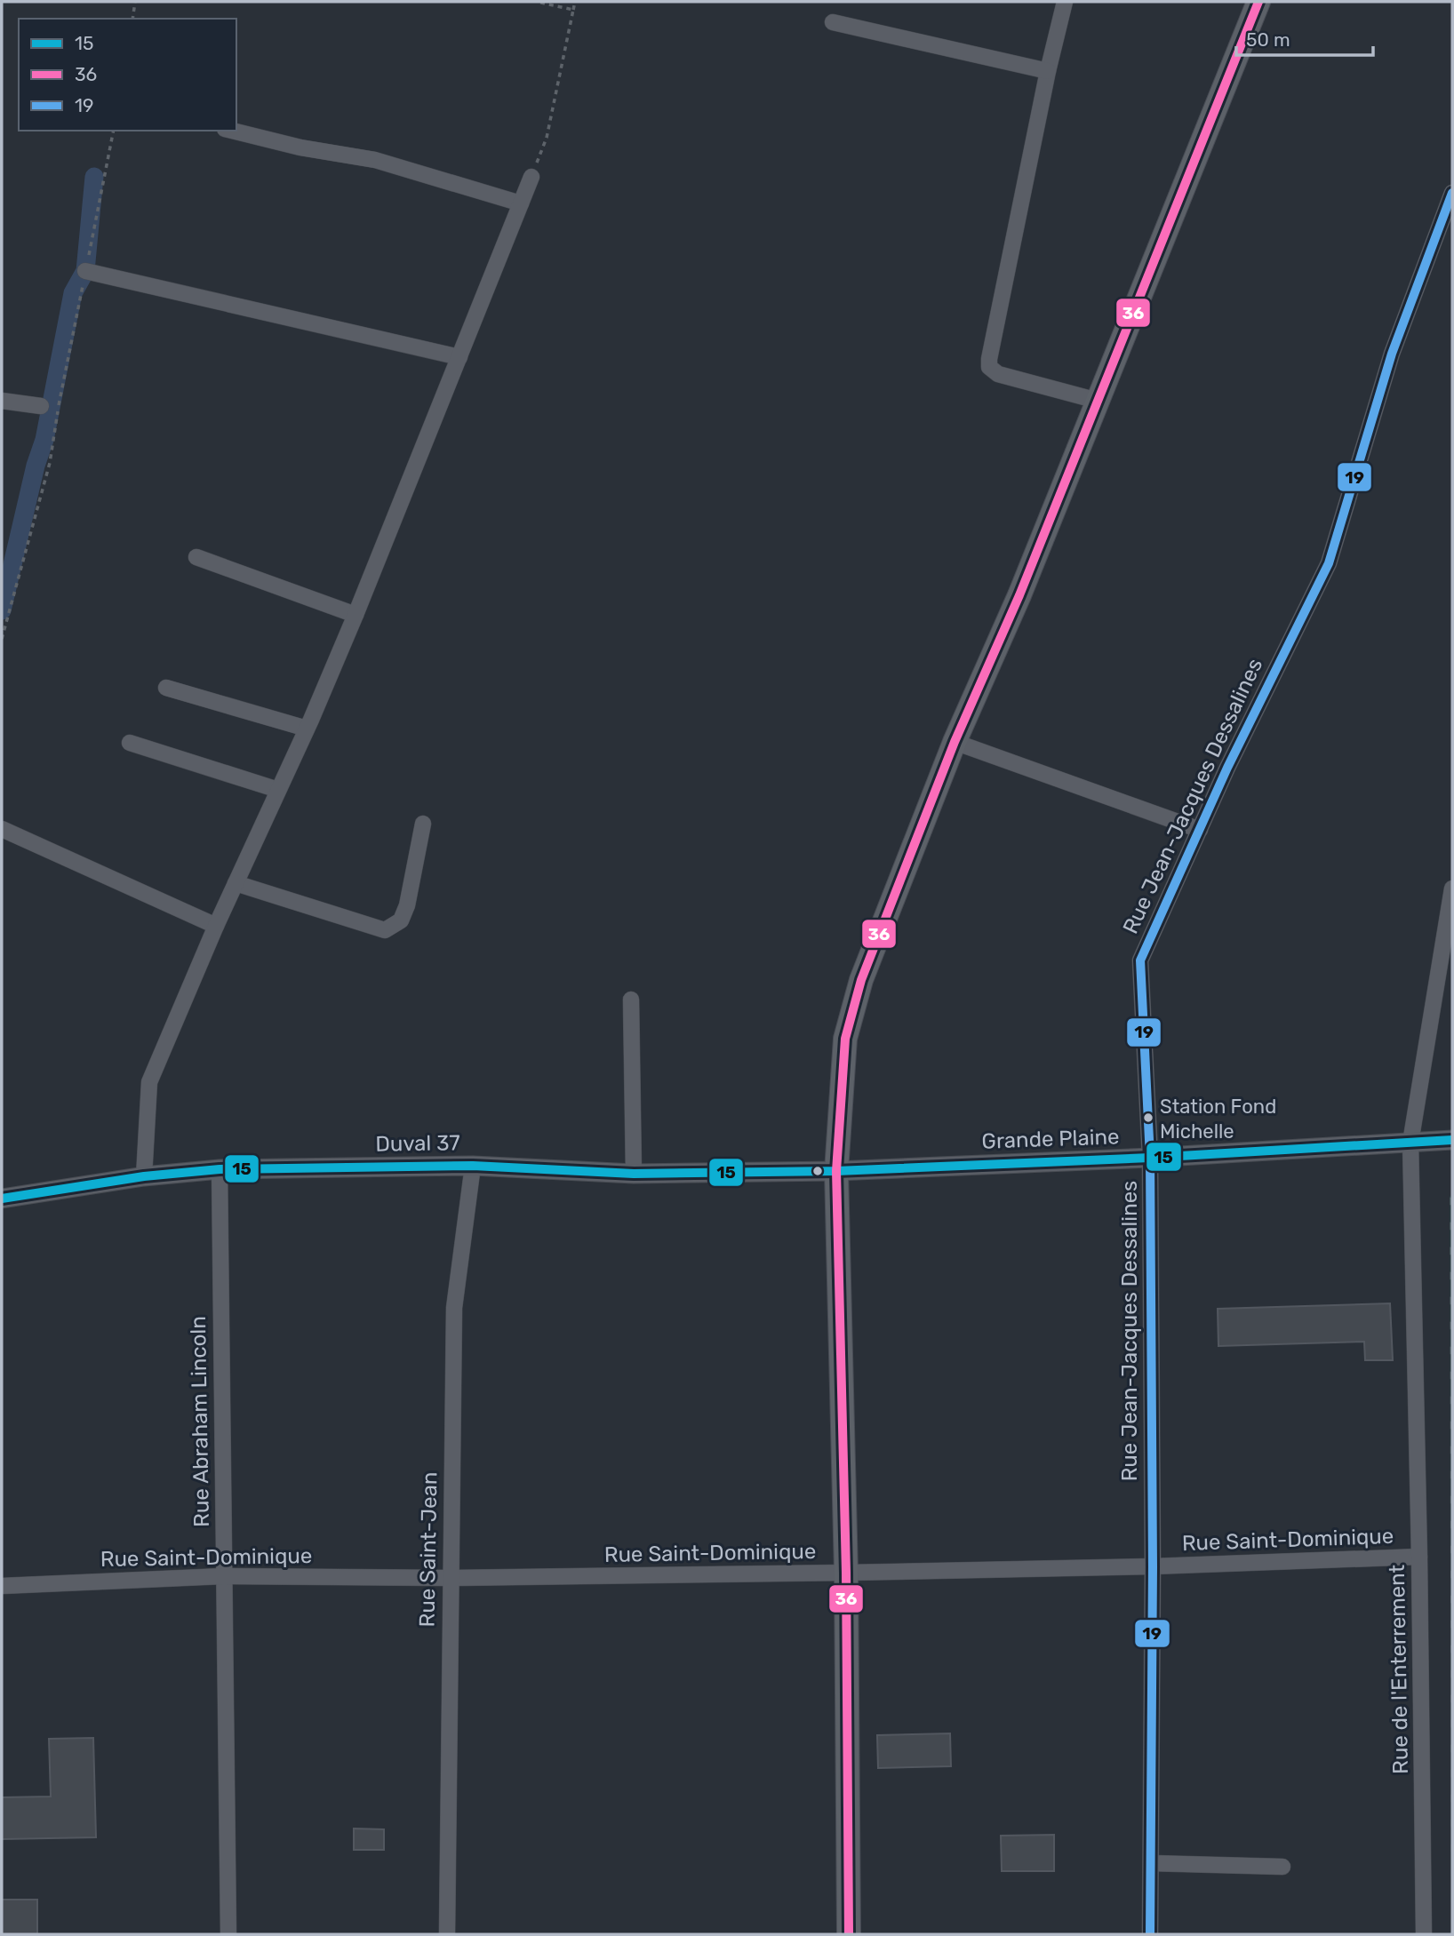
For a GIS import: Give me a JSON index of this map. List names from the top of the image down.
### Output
{
  "streets": {
    "street": [
      "Rue Jean-Jacques Dessalines",
      "Grande Plaine",
      "Duval 37",
      "Rue Abraham Lincoln",
      "Rue Saint-Dominique",
      "Rue Saint-Jean",
      "Rue de l'Enterrement"
    ]
  },
  "crossings": [
    ["Rue Jean-Jacques Dessalines", "Grande Plaine"],
    ["Rue Jean-Jacques Dessalines", "Rue Saint-Dominique"],
    ["Grande Plaine", "Duval 37"],
    ["Grande Plaine", "Rue de l'Enterrement"],
    ["Duval 37", "Rue Abraham Lincoln"],
    ["Duval 37", "Rue Saint-Jean"],
    ["Rue Abraham Lincoln", "Rue Saint-Dominique"],
    ["Rue Saint-Dominique", "Rue Saint-Jean"],
    ["Rue Saint-Dominique", "Rue de l'Enterrement"]
  ],
  "places": ["Station Fond Michelle"],
  "lines": ["transit line 36", "transit line 19", "transit line 15"],
  "legend": ["15", "36", "19"],
  "scale_bar": "50 m"
}
